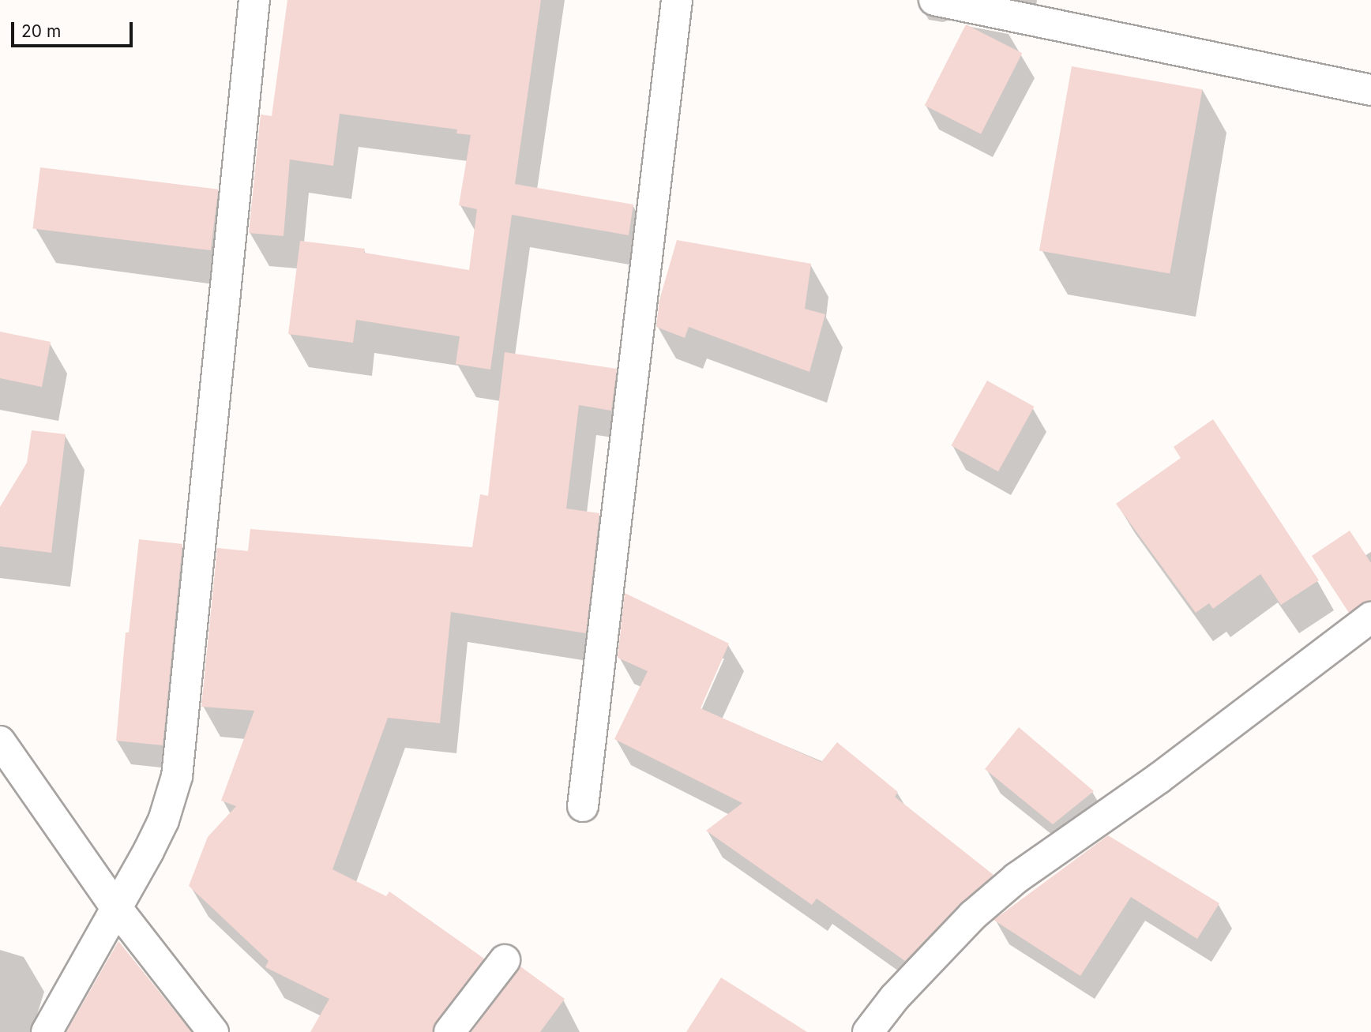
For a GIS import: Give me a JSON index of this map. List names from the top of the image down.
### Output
{
  "scale_bar": "20 m"
}
